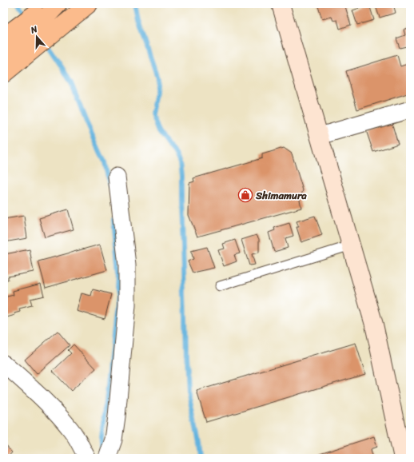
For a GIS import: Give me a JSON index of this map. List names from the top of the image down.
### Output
{
  "places": {
    "shop": ["Shimamura"]
  },
  "north": "top"
}
